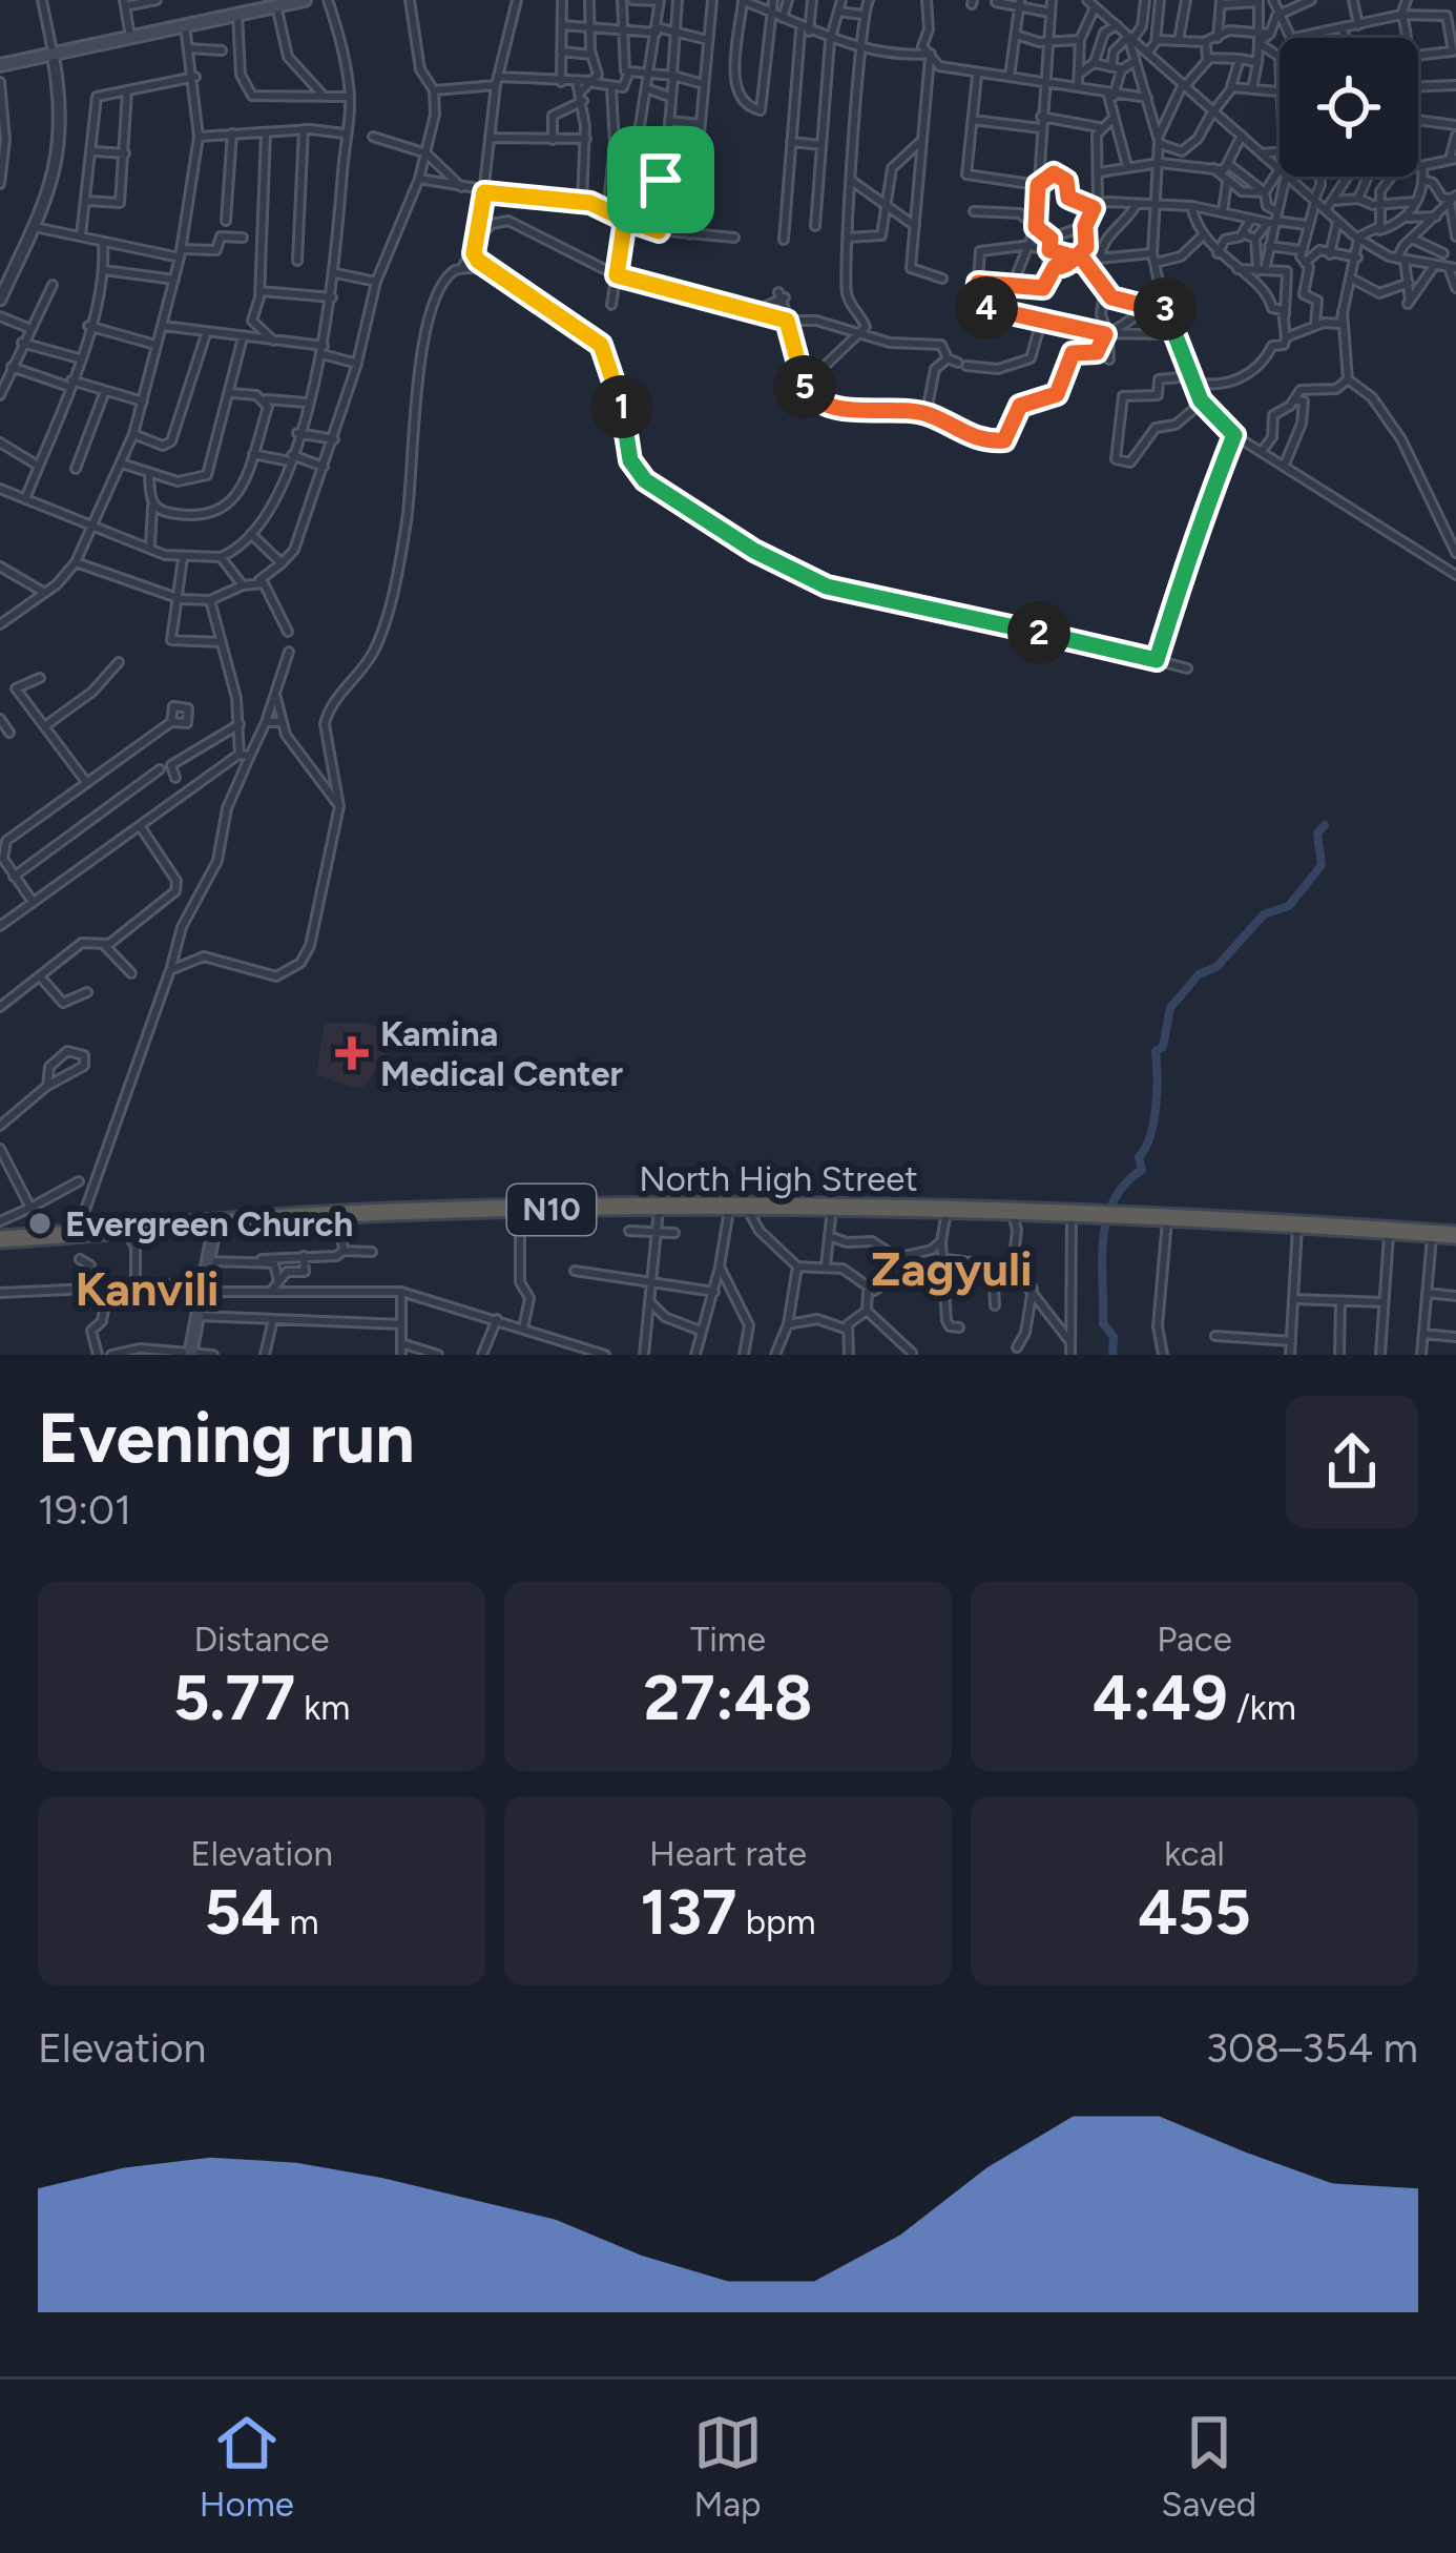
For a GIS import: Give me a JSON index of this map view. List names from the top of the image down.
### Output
{
  "streets": {
    "highway": ["North High Street", "N10"]
  },
  "crossings": [
    ["North High Street", "N10"]
  ],
  "districts": ["Zagyuli", "Kanvili"],
  "places": {
    "health": ["Kamina Medical Center"],
    "other": ["Evergreen Church"]
  },
  "page": {
    "pins": [
      "4",
      "3",
      "5",
      "1",
      "2"
    ],
    "heading": ["Evening run", "19:01"],
    "stats": [
      ["Distance", "5.77 km"],
      ["Time", "27:48"],
      ["Pace", "4:49 /km"],
      ["Elevation", "54 m"],
      ["Heart rate", "137 bpm"],
      ["kcal", "455"]
    ],
    "chart": ["Elevation", "308–354 m"],
    "tabs": ["Home", "Map", "Saved"]
  }
}
